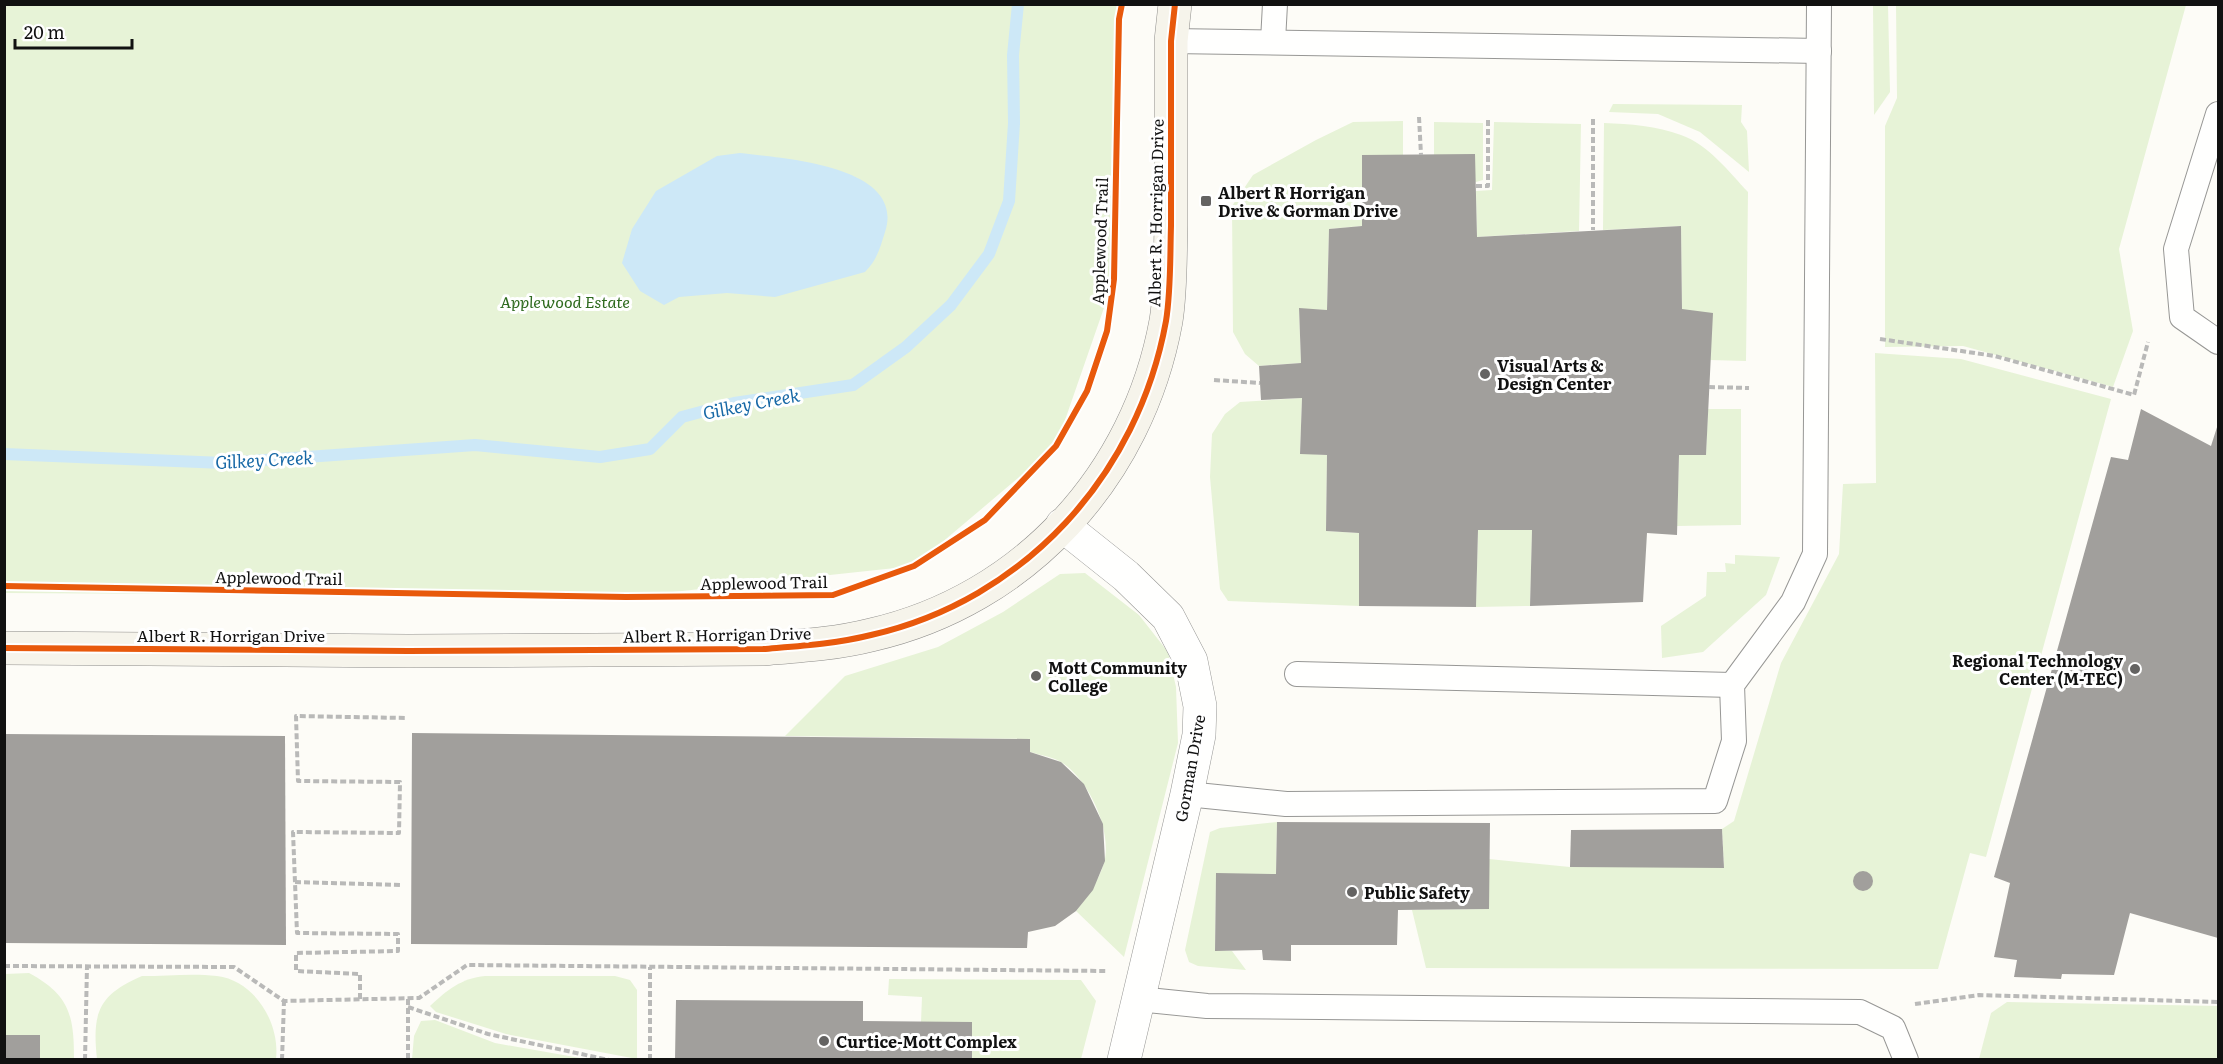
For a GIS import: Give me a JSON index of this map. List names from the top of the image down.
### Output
{
  "streets": {
    "street": ["Albert R. Horrigan Drive", "Gorman Drive"],
    "cycle path": ["Applewood Trail"]
  },
  "crossings": [
    ["Albert R. Horrigan Drive", "Gorman Drive"]
  ],
  "water": ["Gilkey Creek"],
  "parks": ["Applewood Estate"],
  "places": {
    "transit": ["Albert R Horrigan Drive & Gorman Drive"],
    "other": [
      "Visual Arts & Design Center",
      "Regional Technology Center (M-TEC)",
      "Mott Community College",
      "Public Safety",
      "Curtice-Mott Complex"
    ]
  },
  "scale_bar": "20 m"
}
